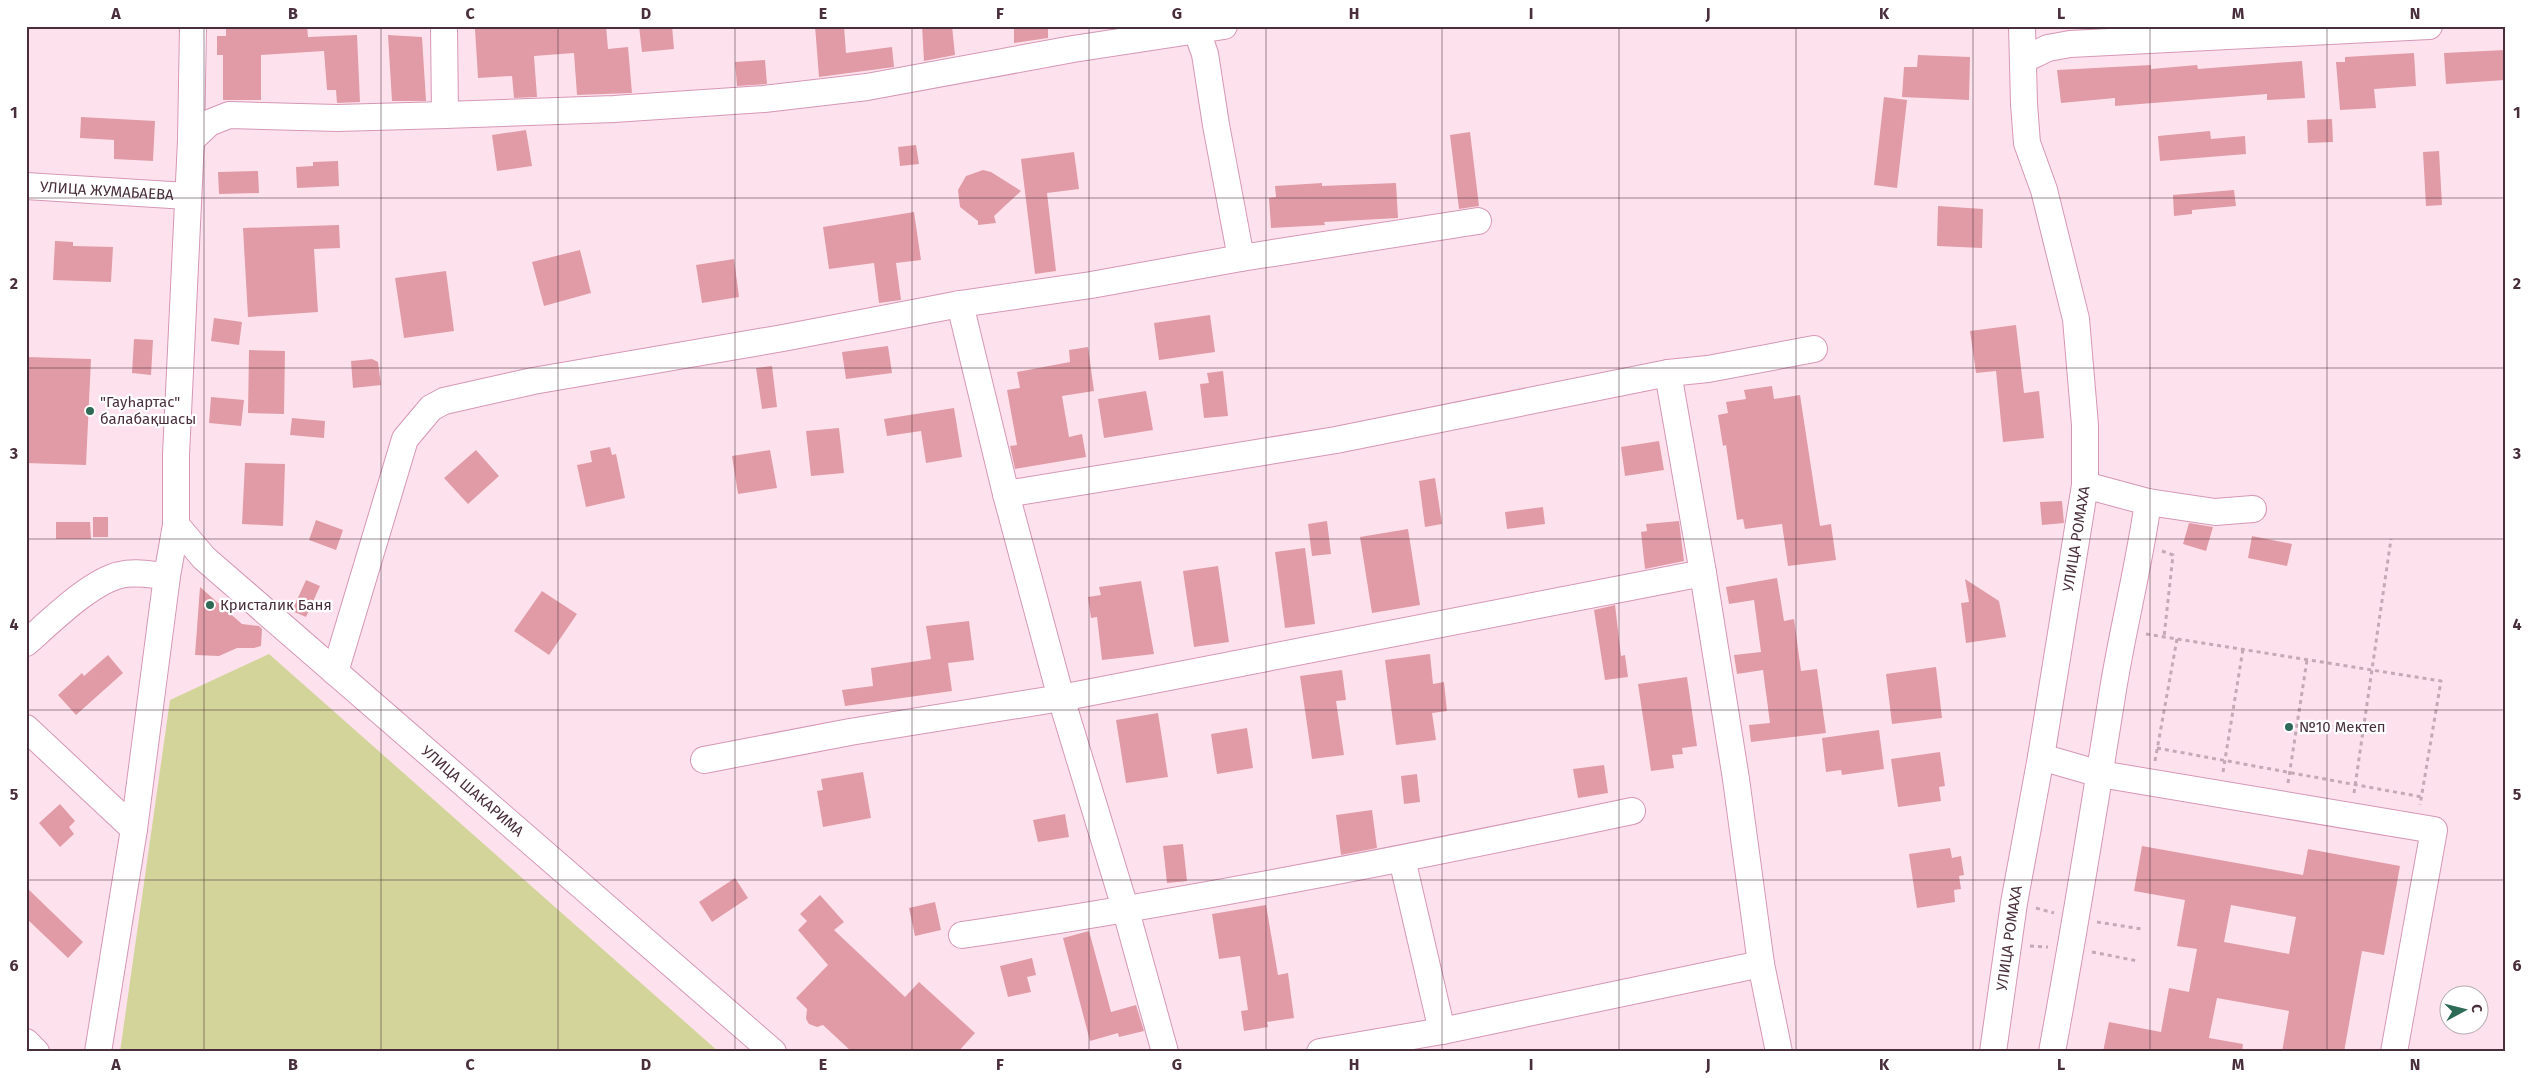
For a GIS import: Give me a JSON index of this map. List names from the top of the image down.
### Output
{
  "streets": {
    "street": ["УЛИЦА ЖУМАБАЕВА", "УЛИЦА РОМАХА", "УЛИЦА ШАКАРИМА"]
  },
  "places": ["\"Гауһартас\" балабақшасы", "Кристалик Баня", "№10 Мектеп"],
  "north": "right",
  "grid": {
    "columns": [
      "A",
      "B",
      "C",
      "D",
      "E",
      "F",
      "G",
      "H",
      "I",
      "J",
      "K",
      "L",
      "M",
      "N"
    ],
    "rows": [
      "1",
      "2",
      "3",
      "4",
      "5",
      "6"
    ]
  }
}
